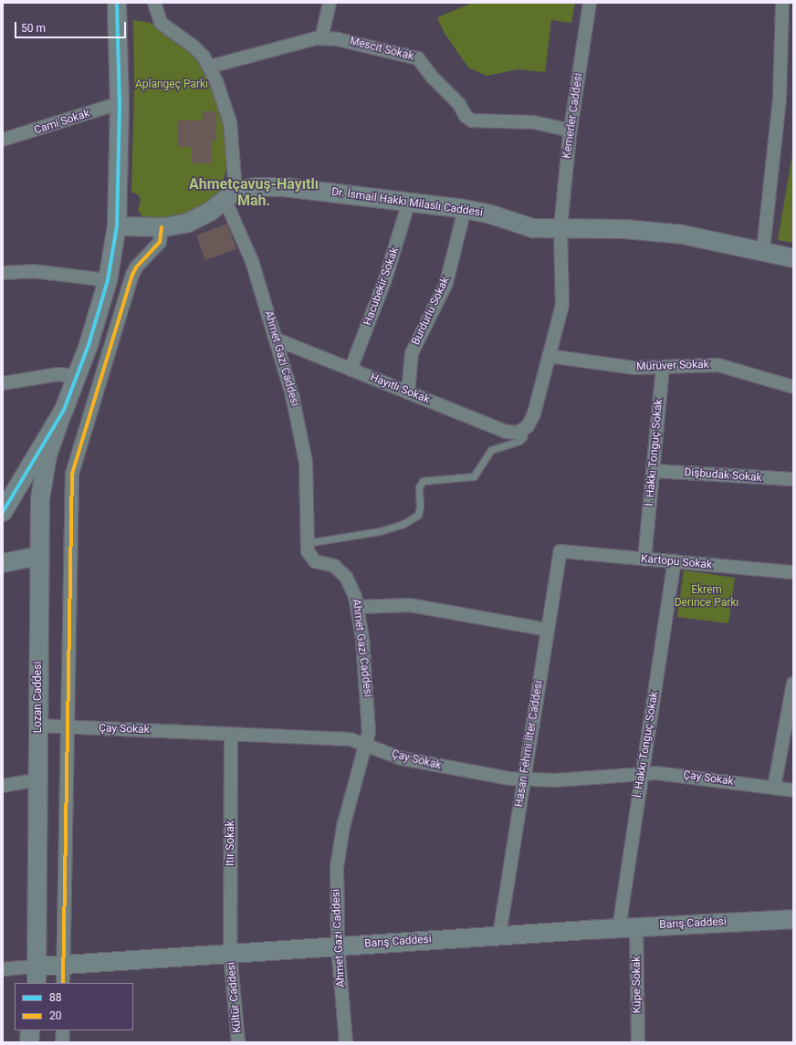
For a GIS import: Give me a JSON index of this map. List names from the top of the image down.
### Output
{
  "streets": {
    "street": [
      "Mescit Sokak",
      "Kemerler Caddesi",
      "Cami Sokak",
      "Dr. İsmail Hakkı Milaslı Caddesi",
      "Hacubekir Sokak",
      "Burdurlu Sokak",
      "Ahmet Gazi Caddesi",
      "Mürüver Sokak",
      "Hayıtlı Sokak",
      "İ. Hakkı Tonguç Sokak",
      "Dişbudak Sokak",
      "Kartopu Sokak",
      "Lozan Caddesi",
      "Çay Sokak",
      "Hasan Fehmi İlter Caddesi",
      "Itır Sokak",
      "Barış Caddesi",
      "Küpe Sokak",
      "Kültür Caddesi"
    ]
  },
  "crossings": [
    ["Mescit Sokak", "Kemerler Caddesi"],
    ["Kemerler Caddesi", "Dr. İsmail Hakkı Milaslı Caddesi"],
    ["Dr. İsmail Hakkı Milaslı Caddesi", "Hacubekir Sokak"],
    ["Dr. İsmail Hakkı Milaslı Caddesi", "Burdurlu Sokak"],
    ["Dr. İsmail Hakkı Milaslı Caddesi", "Ahmet Gazi Caddesi"],
    ["Hacubekir Sokak", "Hayıtlı Sokak"],
    ["Burdurlu Sokak", "Hayıtlı Sokak"],
    ["Ahmet Gazi Caddesi", "Hayıtlı Sokak"],
    ["Ahmet Gazi Caddesi", "Çay Sokak"],
    ["Ahmet Gazi Caddesi", "Barış Caddesi"],
    ["Mürüver Sokak", "İ. Hakkı Tonguç Sokak"],
    ["İ. Hakkı Tonguç Sokak", "Dişbudak Sokak"],
    ["İ. Hakkı Tonguç Sokak", "Kartopu Sokak"],
    ["İ. Hakkı Tonguç Sokak", "Çay Sokak"],
    ["İ. Hakkı Tonguç Sokak", "Barış Caddesi"],
    ["Kartopu Sokak", "Hasan Fehmi İlter Caddesi"],
    ["Lozan Caddesi", "Çay Sokak"],
    ["Lozan Caddesi", "Barış Caddesi"],
    ["Çay Sokak", "Hasan Fehmi İlter Caddesi"],
    ["Çay Sokak", "Itır Sokak"],
    ["Hasan Fehmi İlter Caddesi", "Barış Caddesi"],
    ["Itır Sokak", "Barış Caddesi"],
    ["Itır Sokak", "Kültür Caddesi"],
    ["Barış Caddesi", "Küpe Sokak"],
    ["Barış Caddesi", "Kültür Caddesi"]
  ],
  "districts": ["Ahmetçavuş-Hayıtlı Mah."],
  "parks": ["Aplangeç Parkı", "Ekrem Derince Parkı"],
  "lines": ["transit line 88", "transit line 20"],
  "legend": ["88", "20"],
  "scale_bar": "50 m"
}
